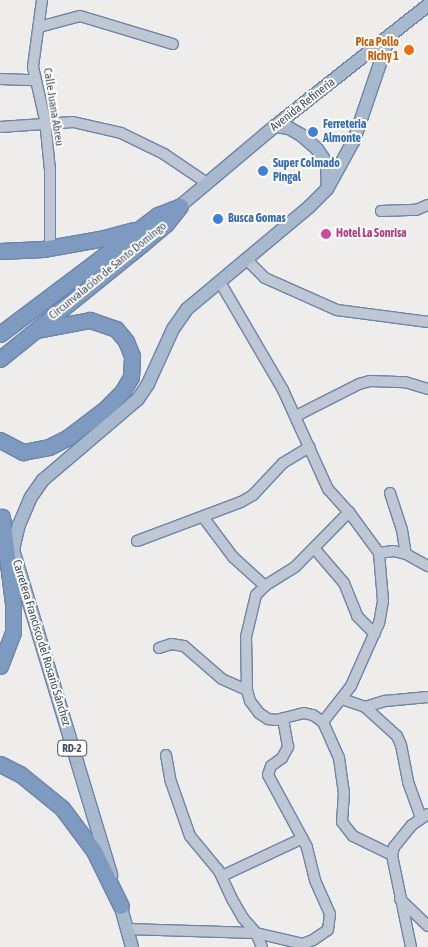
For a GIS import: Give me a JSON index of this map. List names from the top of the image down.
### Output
{
  "streets": {
    "highway": ["Circunvalación de Santo Domingo"],
    "main road": ["Avenida Refinería", "Carretera Francisco del Rosario Sánchez", "RD-2"],
    "street": ["Calle Juana Abreu"]
  },
  "crossings": [
    ["Avenida Refinería", "Circunvalación de Santo Domingo"]
  ],
  "places": [
    "Pica Pollo Richy 1",
    "Ferreteria Almonte",
    "Super Colmado Pingal",
    "Busca Gomas",
    "Hotel La Sonrisa"
  ]
}
